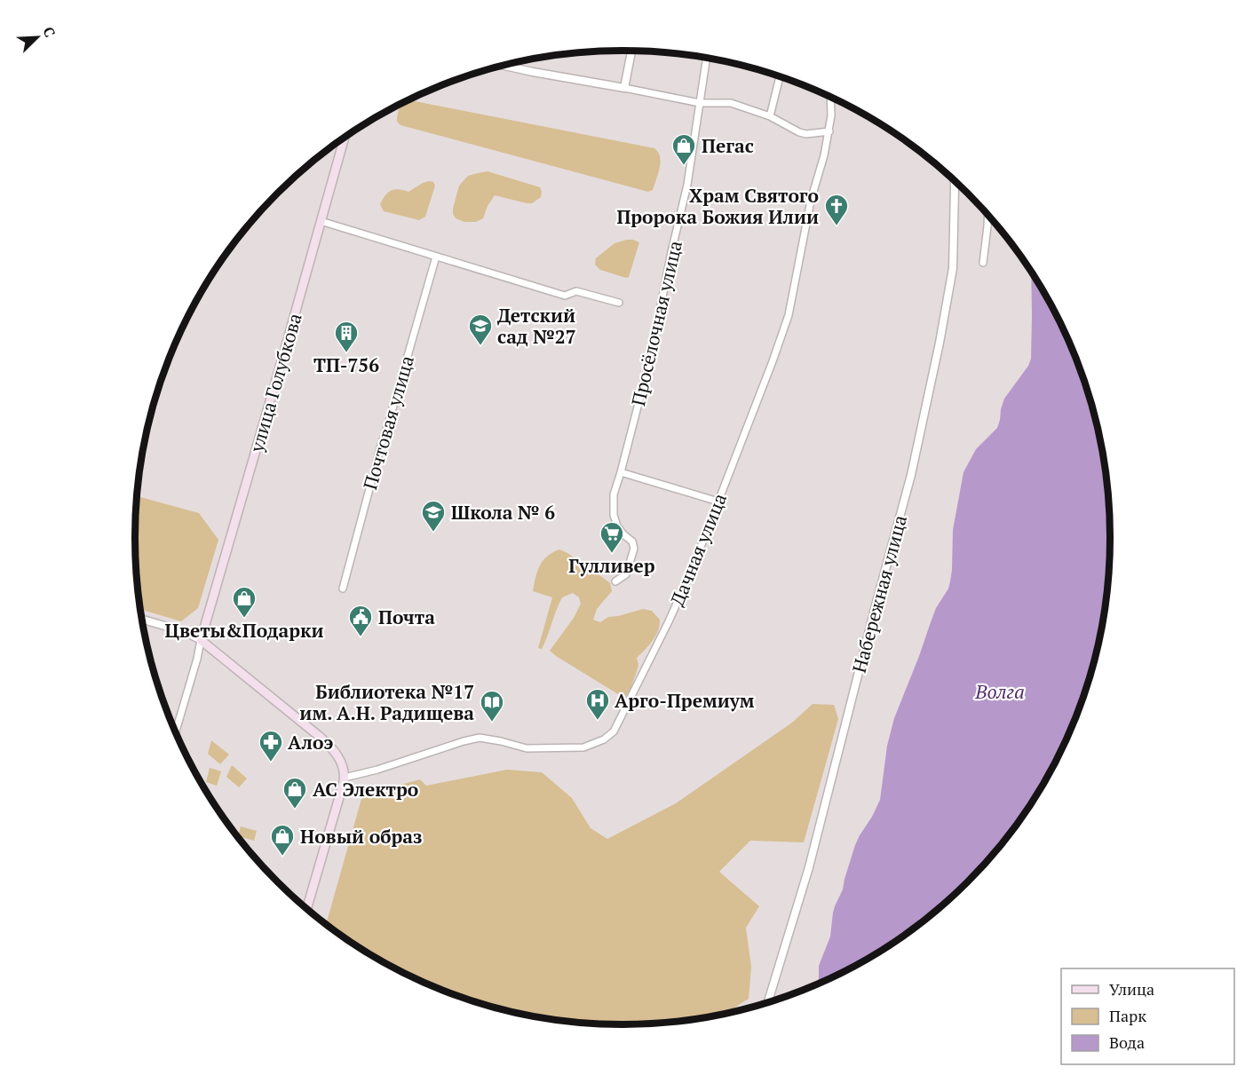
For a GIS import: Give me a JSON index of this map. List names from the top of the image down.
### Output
{
  "streets": {
    "main road": ["улица Голубкова"],
    "street": [
      "Просёлочная улица",
      "Почтовая улица",
      "Дачная улица",
      "Набережная улица"
    ]
  },
  "water": ["Волга"],
  "places": {
    "shop": [
      "Пегас",
      "Цветы&Подарки",
      "АС Электро",
      "Новый образ"
    ],
    "church": ["Храм Святого Пророка Божия Илии"],
    "school or university": ["Детский сад №27", "Школа № 6"],
    "building": ["ТП-756"],
    "supermarket": ["Гулливер"],
    "public building": ["Почта"],
    "hospital": ["Арго-Премиум"],
    "library": ["Библиотека №17 им. А.Н. Радищева"],
    "pharmacy": ["Алоэ"]
  },
  "legend": ["Улица", "Парк", "Вода"],
  "north": "top right"
}
